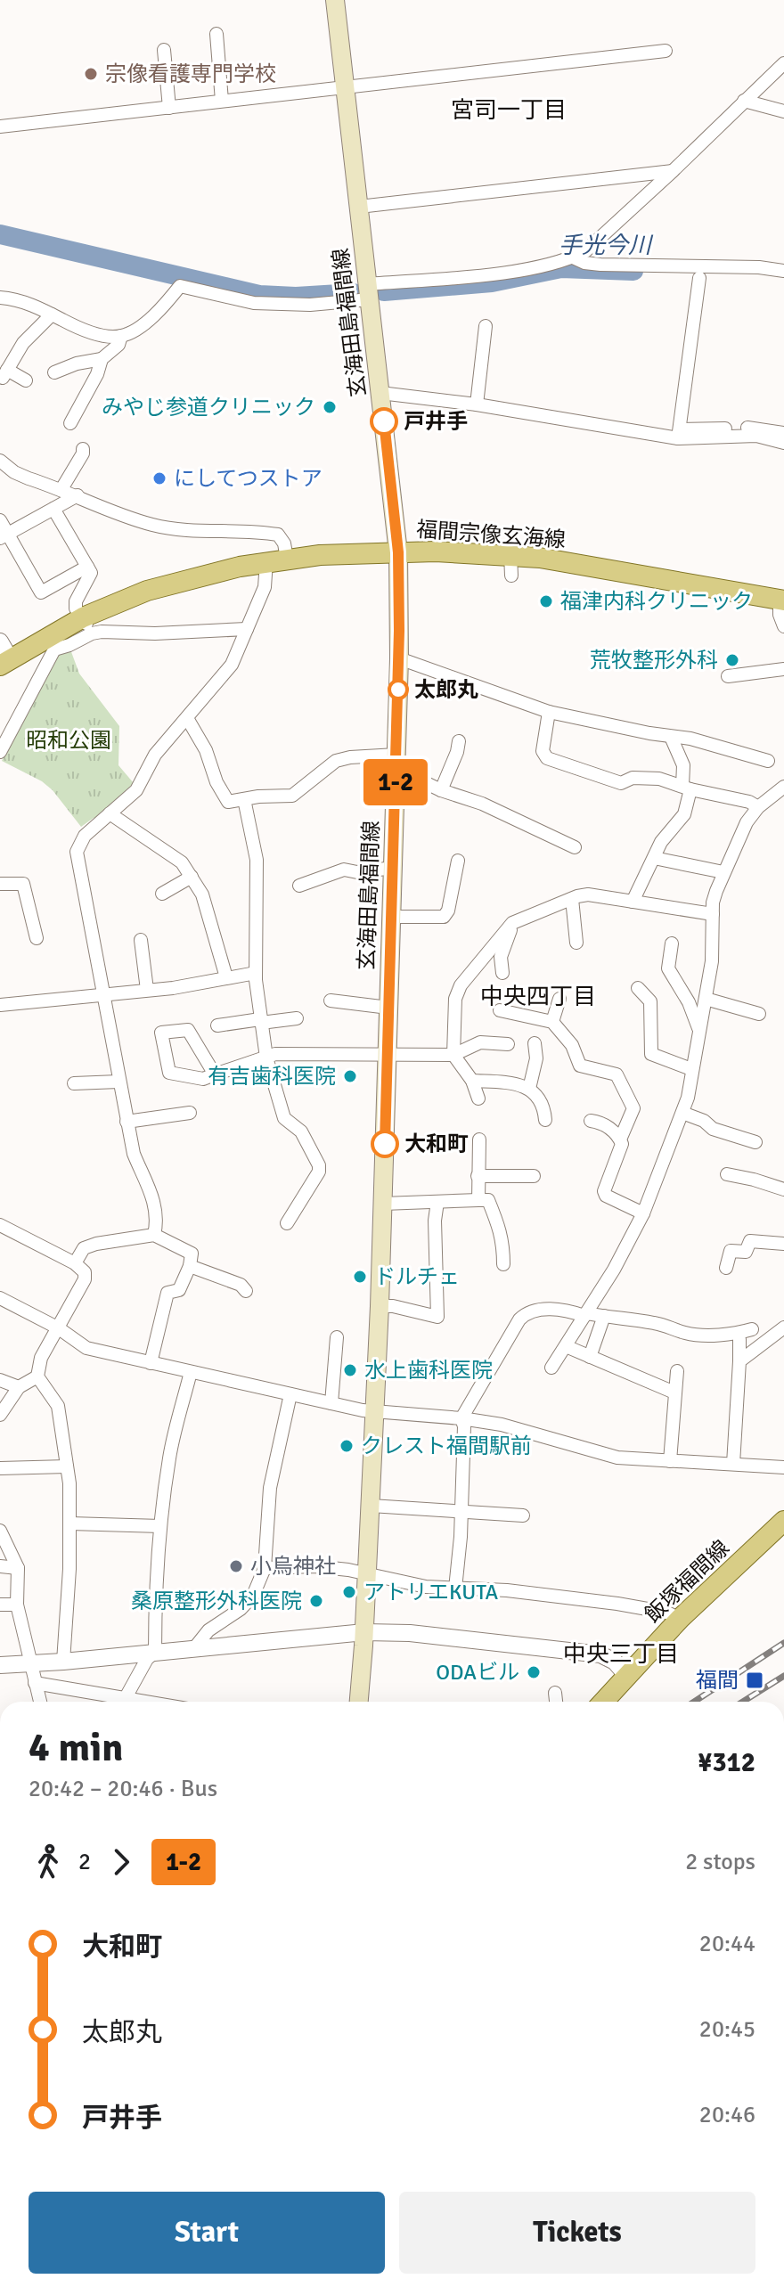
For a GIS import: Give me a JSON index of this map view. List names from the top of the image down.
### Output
{
  "streets": {
    "main road": ["玄海田島福間線", "福間宗像玄海線", "飯塚福間線"]
  },
  "crossings": [
    ["玄海田島福間線", "福間宗像玄海線"]
  ],
  "districts": ["宮司一丁目", "中央四丁目", "中央三丁目"],
  "water": ["手光今川"],
  "parks": ["昭和公園"],
  "places": {
    "other": [
      "宗像看護専門学校",
      "みやじ参道クリニック",
      "戸井手",
      "にしてつストア",
      "福津内科クリニック",
      "荒牧整形外科",
      "太郎丸",
      "有吉歯科医院",
      "大和町",
      "ドルチェ",
      "水上歯科医院",
      "クレスト福間駅前",
      "小烏神社",
      "アトリエKUTA",
      "桑原整形外科医院",
      "ODAビル"
    ],
    "transit": ["福間"]
  },
  "lines": ["bus line 1-2"],
  "page": {
    "on_map": "1-2",
    "heading": ["4 min", "20:42 – 20:46 · Bus", "¥312"],
    "legs": ["2", "1-2", "2 stops"],
    "list": [
      {
        "name": "大和町",
        "value": "20:44"
      },
      {
        "name": "太郎丸",
        "value": "20:45"
      },
      {
        "name": "戸井手",
        "value": "20:46"
      }
    ],
    "buttons": ["Start", "Tickets"]
  }
}
